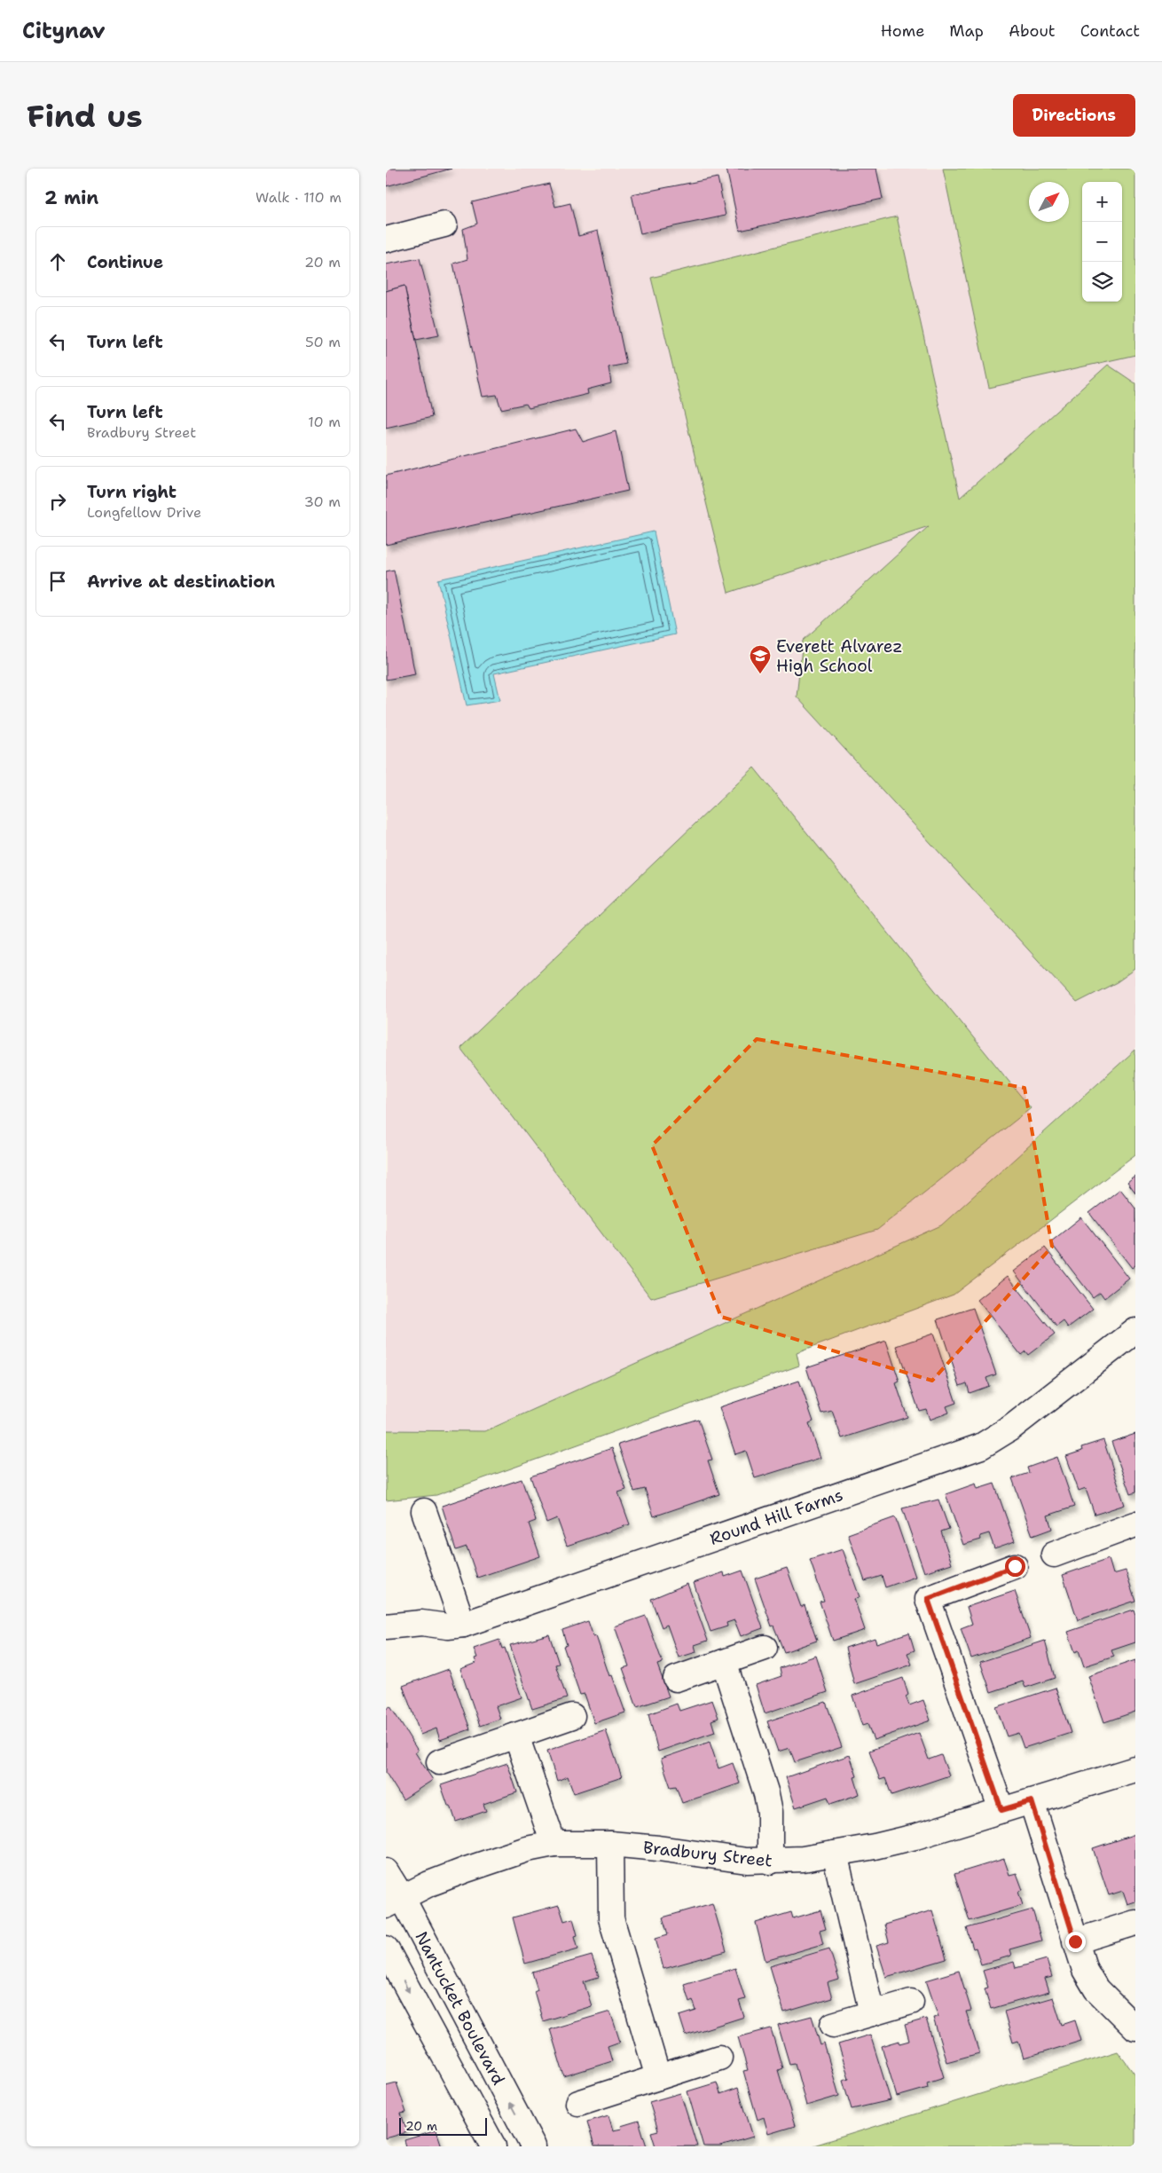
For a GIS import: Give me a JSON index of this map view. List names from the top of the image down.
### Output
{
  "streets": {
    "street": ["Round Hill Farms", "Bradbury Street", "Nantucket Boulevard"]
  },
  "crossings": [
    ["Bradbury Street", "Nantucket Boulevard"]
  ],
  "places": {
    "school or university": ["Everett Alvarez High School"]
  },
  "scale_bar": "20 m",
  "north": "top right",
  "page": {
    "header": "Citynav",
    "nav": [
      "Home",
      "Map",
      "About",
      "Contact"
    ],
    "buttons": "Directions",
    "title": "Find us",
    "heading": ["2 min", "Walk · 110 m"],
    "map_buttons": ["+", "−"],
    "list": [
      ["Continue", "20 m"],
      ["Turn left", "50 m"],
      ["Turn left", "Bradbury Street", "10 m"],
      ["Turn right", "Longfellow Drive", "30 m"],
      "Arrive at destination"
    ],
    "scale": "20 m"
  }
}
